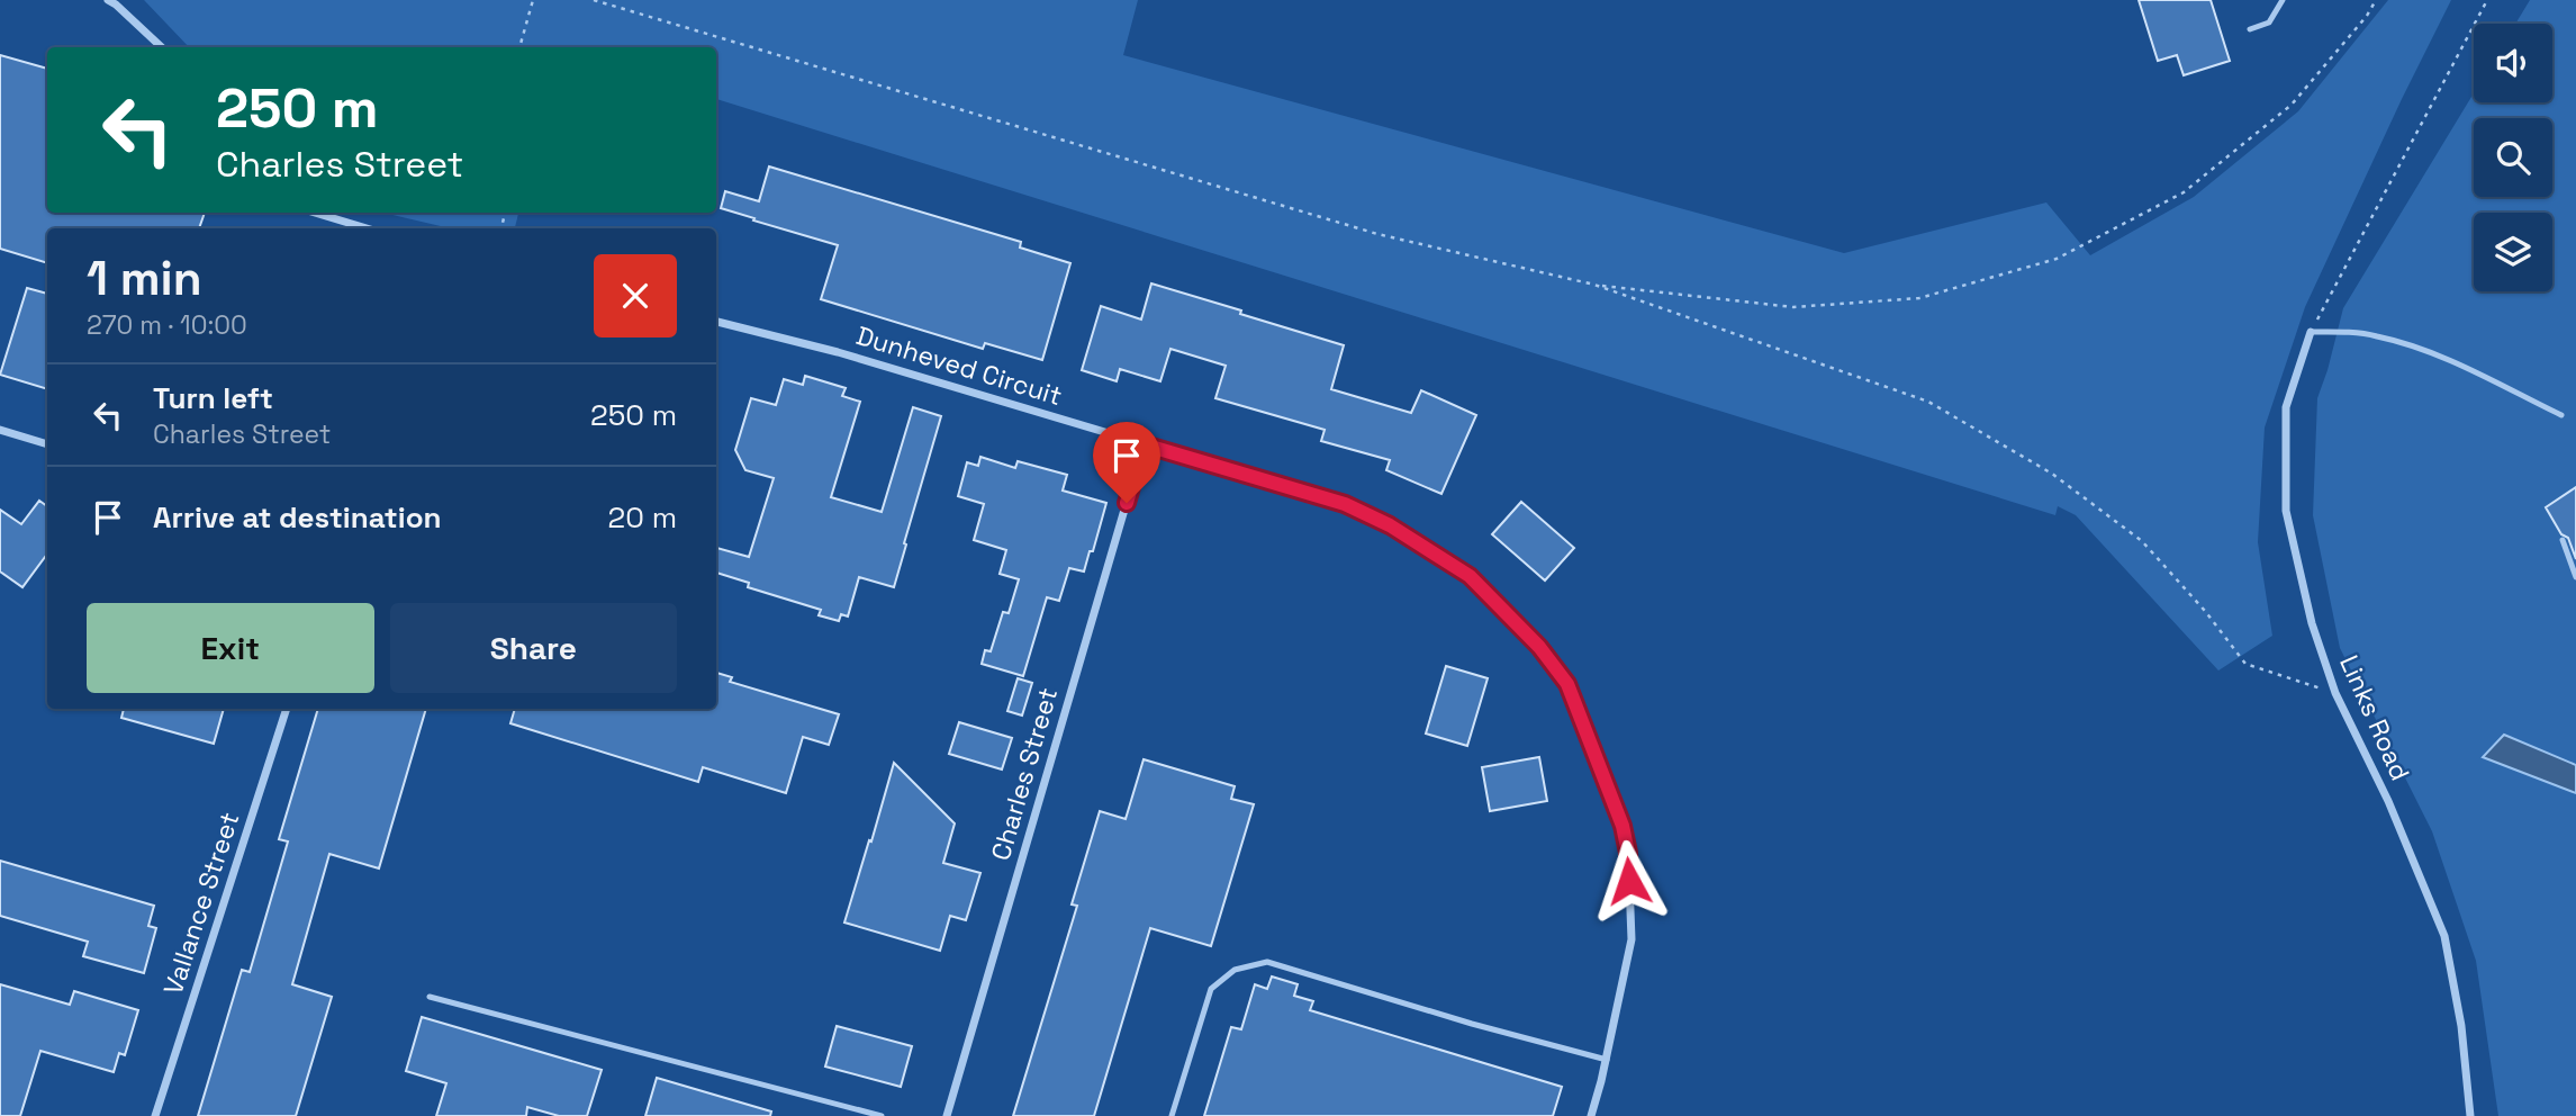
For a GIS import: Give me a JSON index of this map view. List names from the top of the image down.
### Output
{
  "streets": {
    "street": [
      "Dunheved Circuit",
      "Links Road",
      "Charles Street",
      "Vallance Street"
    ]
  },
  "crossings": [
    ["Dunheved Circuit", "Charles Street"]
  ],
  "page": {
    "turn": ["250 m", "Charles Street"],
    "heading": ["1 min", "270 m · 10:00"],
    "list": [
      {
        "name": "Turn left",
        "note": "Charles Street",
        "value": "250 m"
      },
      {
        "name": "Arrive at destination",
        "value": "20 m"
      }
    ],
    "buttons": ["Exit", "Share"]
  }
}
